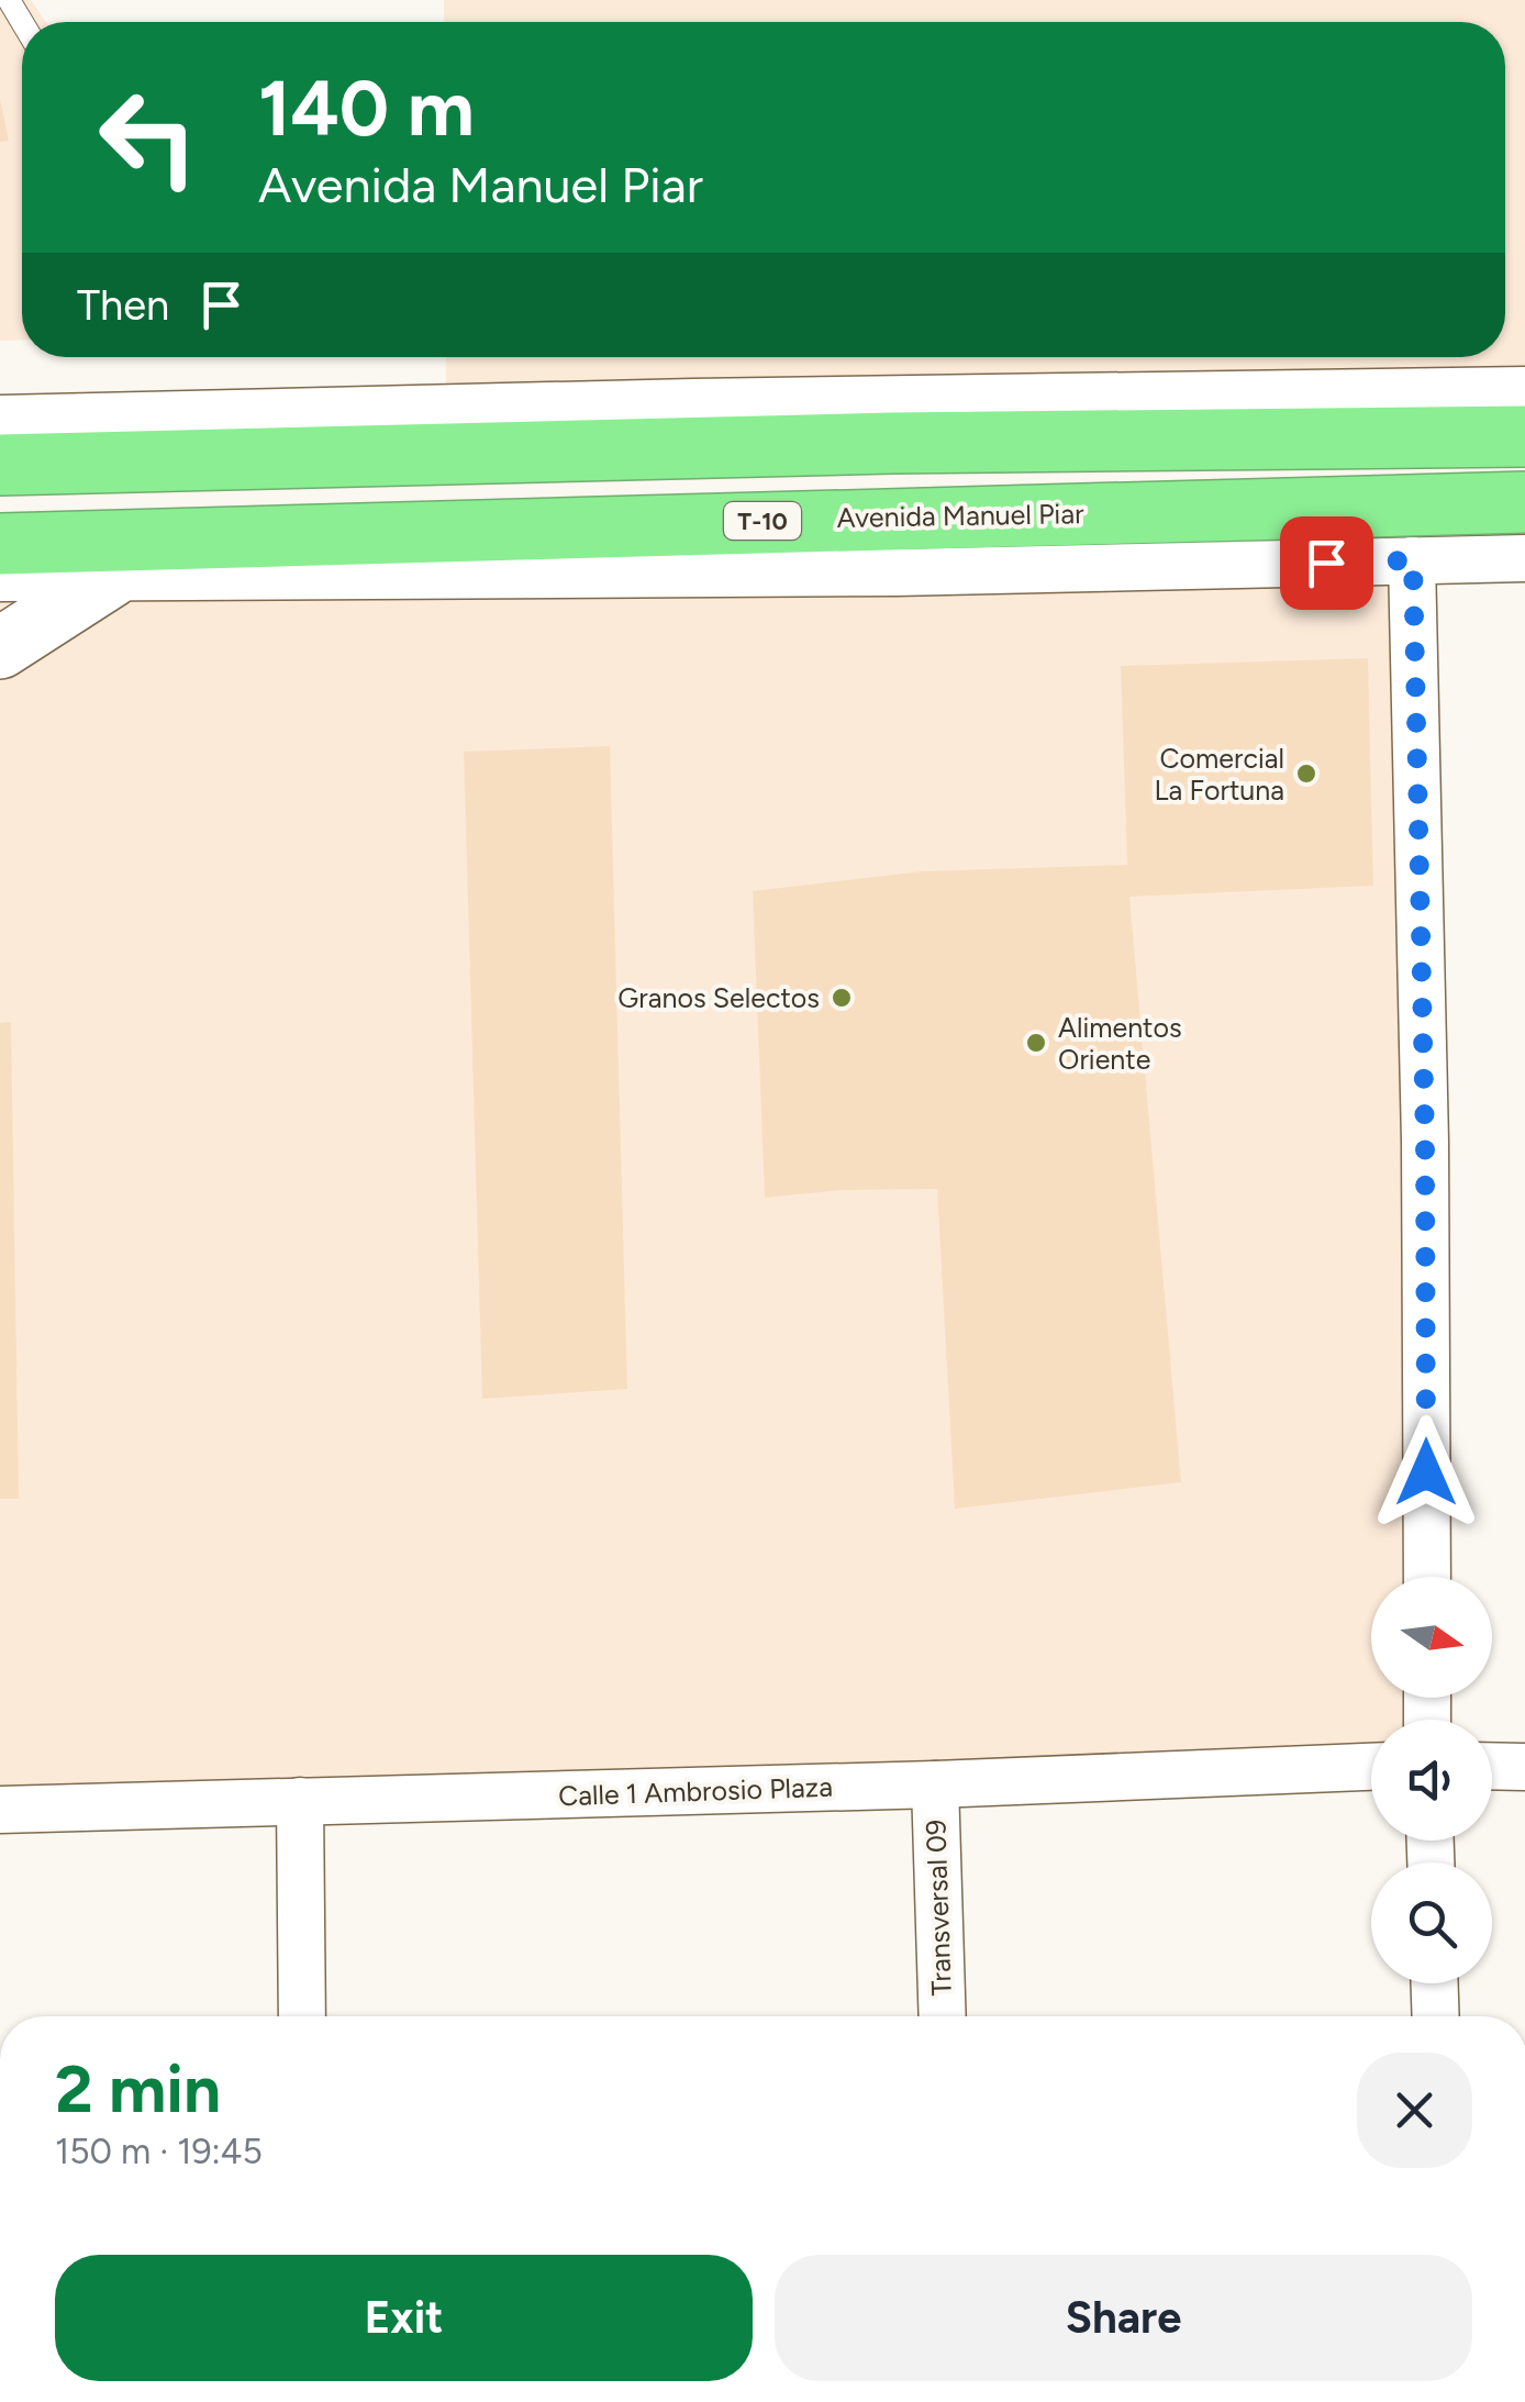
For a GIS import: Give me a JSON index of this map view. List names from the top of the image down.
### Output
{
  "streets": {
    "highway": ["Avenida Manuel Piar", "T-10"],
    "street": ["Calle 1 Ambrosio Plaza", "Transversal 09"]
  },
  "crossings": [
    ["Calle 1 Ambrosio Plaza", "Transversal 09"]
  ],
  "places": ["Comercial La Fortuna", "Granos Selectos", "Alimentos Oriente"],
  "north": "right",
  "page": {
    "turn": ["140 m", "Avenida Manuel Piar"],
    "then": "Then",
    "heading": ["2 min", "150 m · 19:45"],
    "buttons": ["Exit", "Share"]
  }
}
